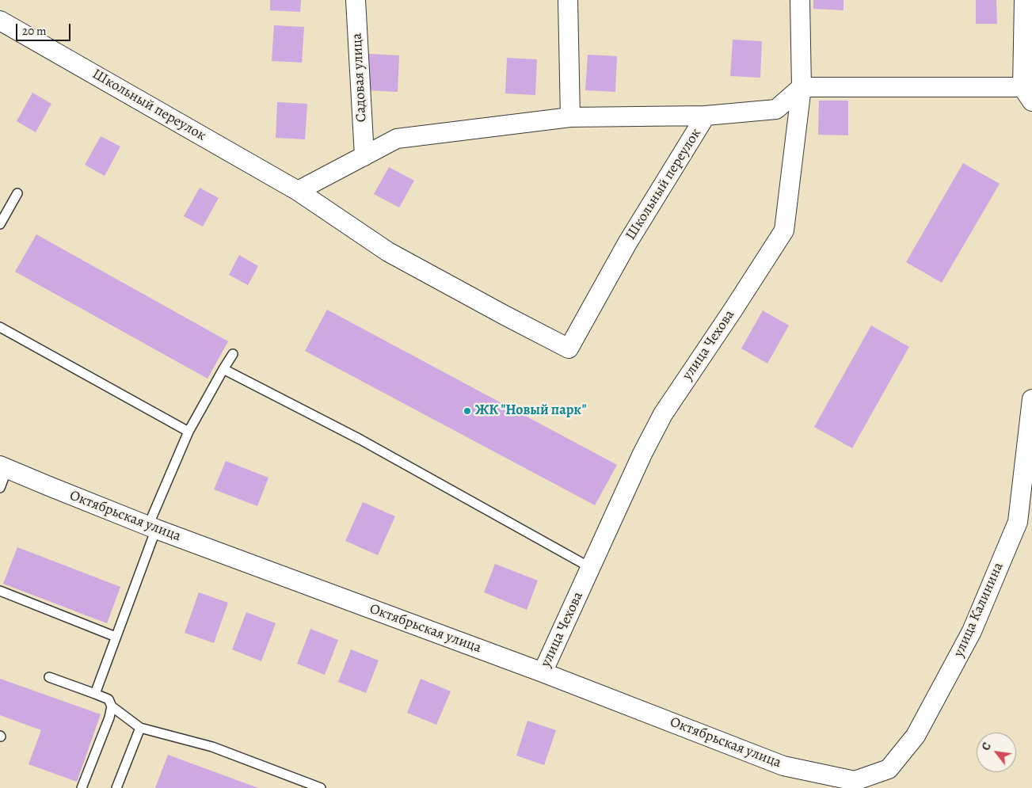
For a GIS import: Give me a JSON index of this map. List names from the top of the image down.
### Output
{
  "streets": {
    "street": [
      "Садовая улица",
      "Школьный переулок",
      "улица Чехова",
      "Октябрьская улица",
      "улица Калинина"
    ]
  },
  "crossings": [
    ["Садовая улица", "Школьный переулок"],
    ["улица Чехова", "Октябрьская улица"],
    ["Октябрьская улица", "улица Калинина"]
  ],
  "places": ["ЖК \"Новый парк\""],
  "scale_bar": "20 m",
  "north": "top left"
}
